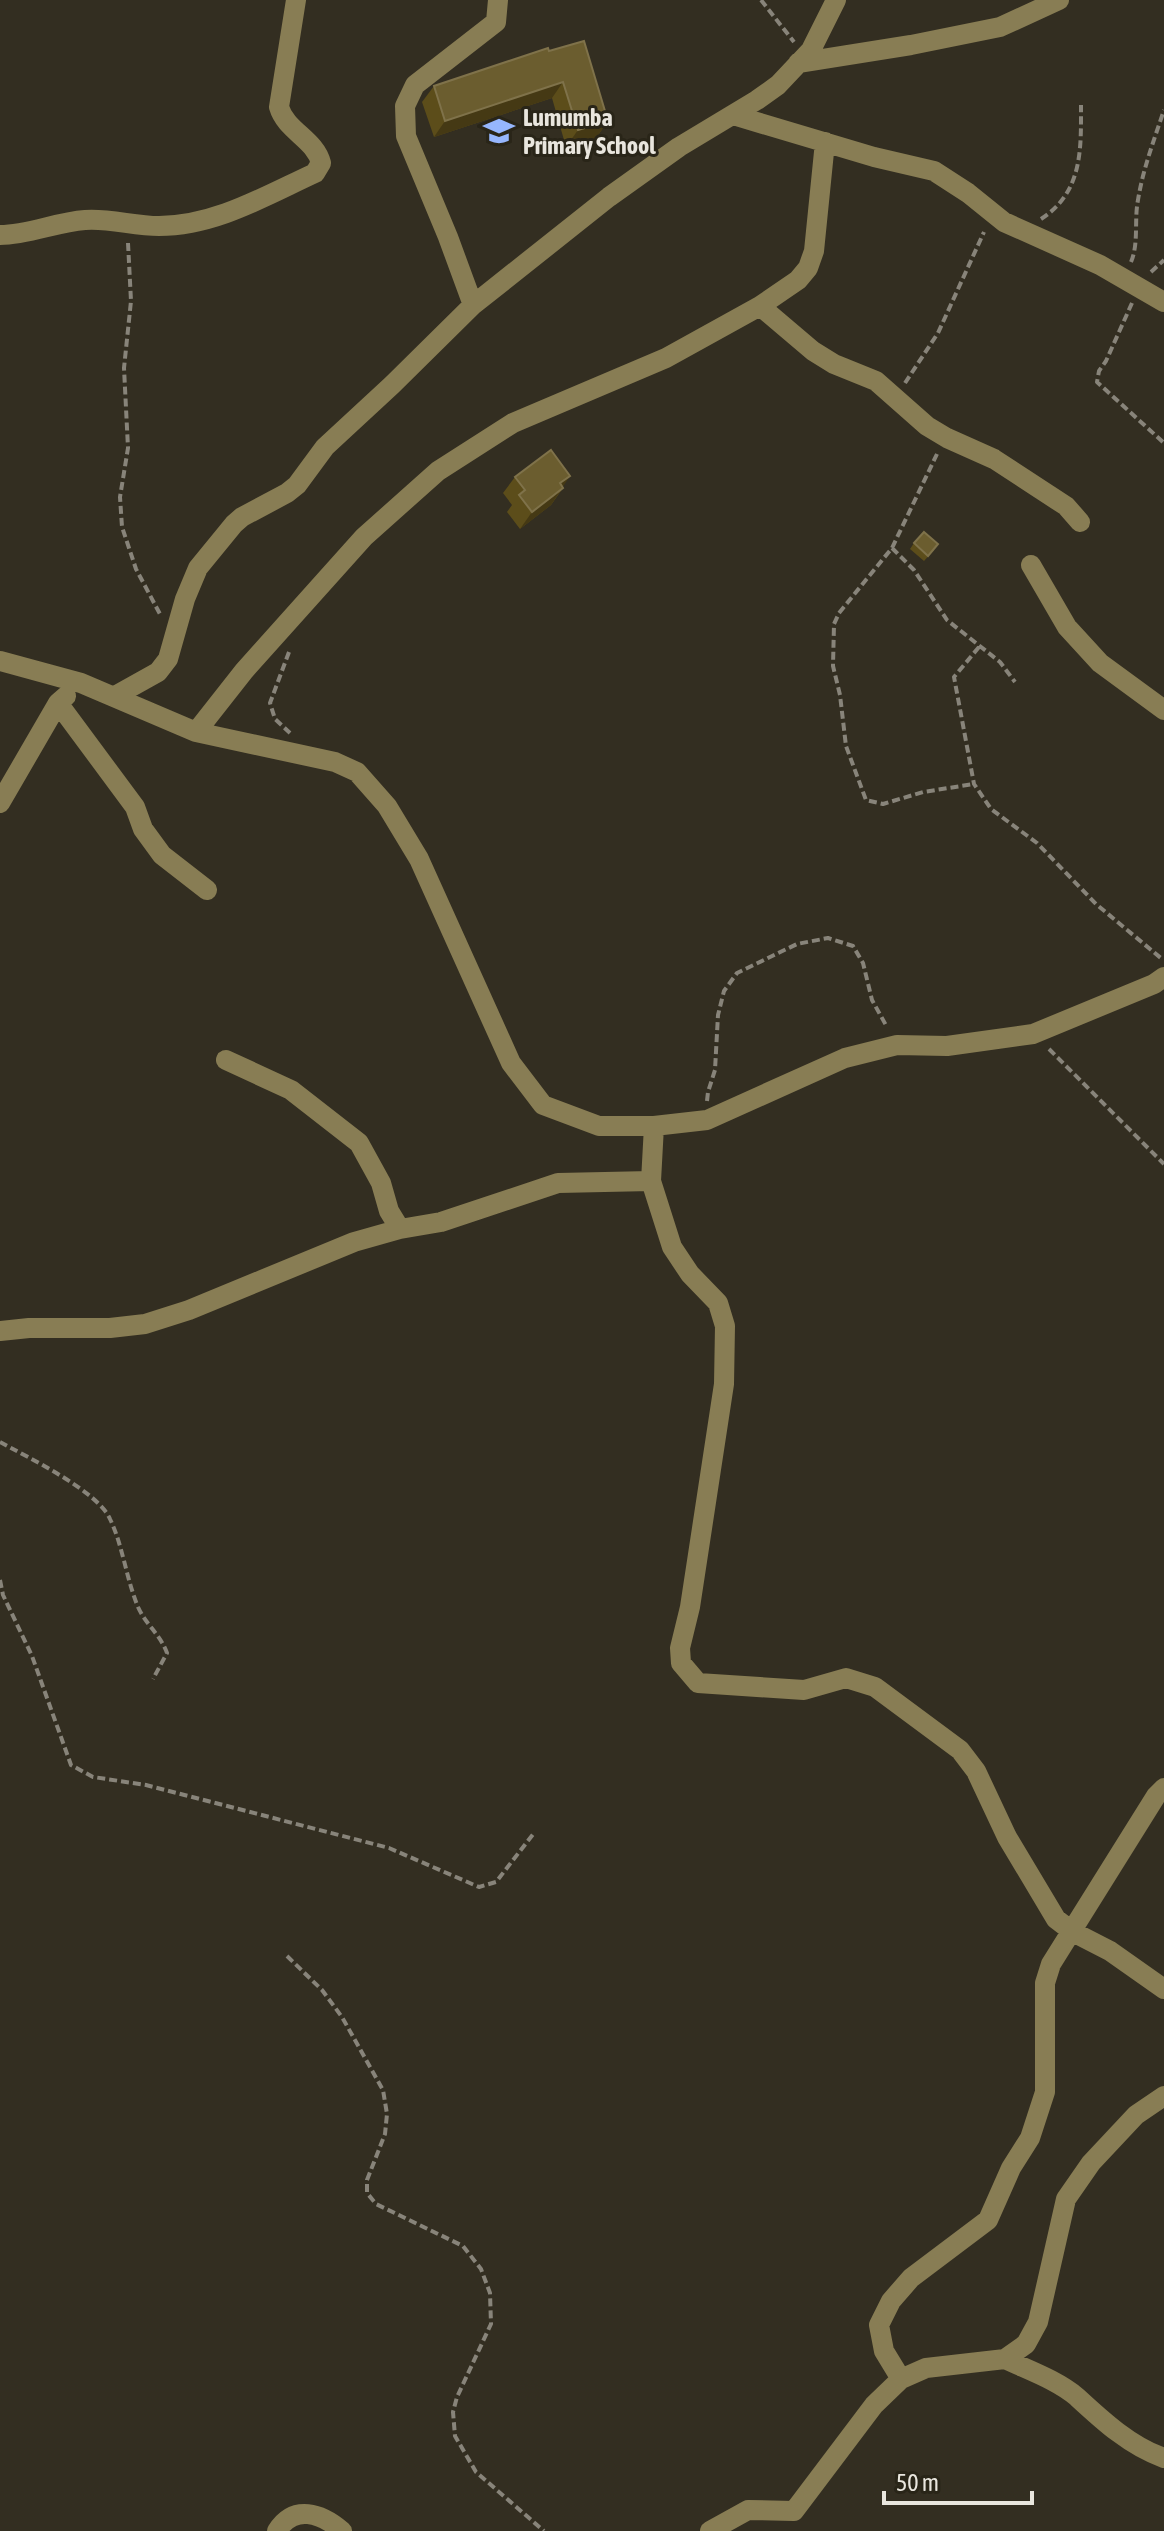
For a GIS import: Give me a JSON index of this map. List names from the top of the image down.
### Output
{
  "places": {
    "school or university": ["Lumumba Primary School"]
  },
  "scale_bar": "50 m"
}
